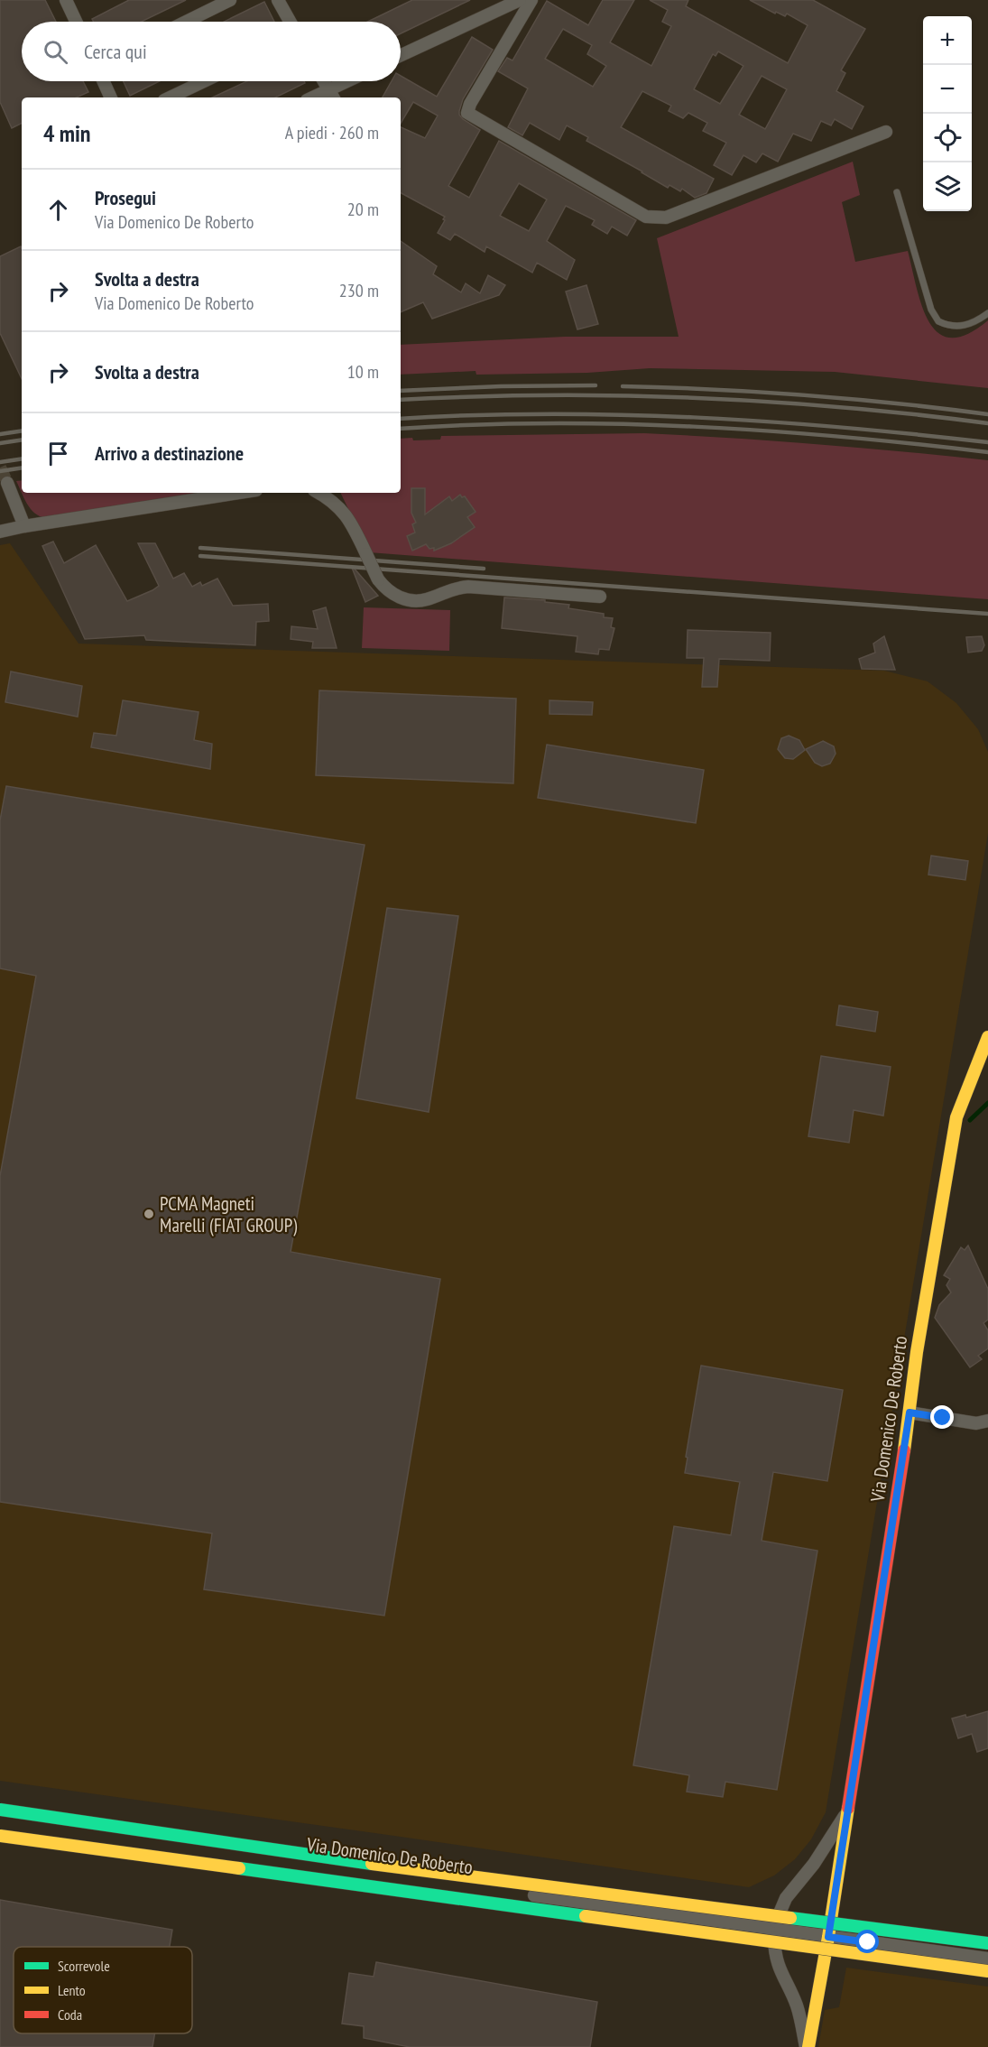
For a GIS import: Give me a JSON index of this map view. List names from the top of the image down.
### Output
{
  "streets": {
    "main road": ["Via Domenico De Roberto"]
  },
  "places": ["PCMA Magneti Marelli (FIAT GROUP)"],
  "legend": ["Scorrevole", "Lento", "Coda"],
  "page": {
    "map_buttons": ["+", "−"],
    "search": "Cerca qui",
    "heading": ["4 min", "A piedi · 260 m"],
    "list": [
      ["Prosegui", "Via Domenico De Roberto", "20 m"],
      ["Svolta a destra", "Via Domenico De Roberto", "230 m"],
      ["Svolta a destra", "10 m"],
      "Arrivo a destinazione"
    ]
  }
}
